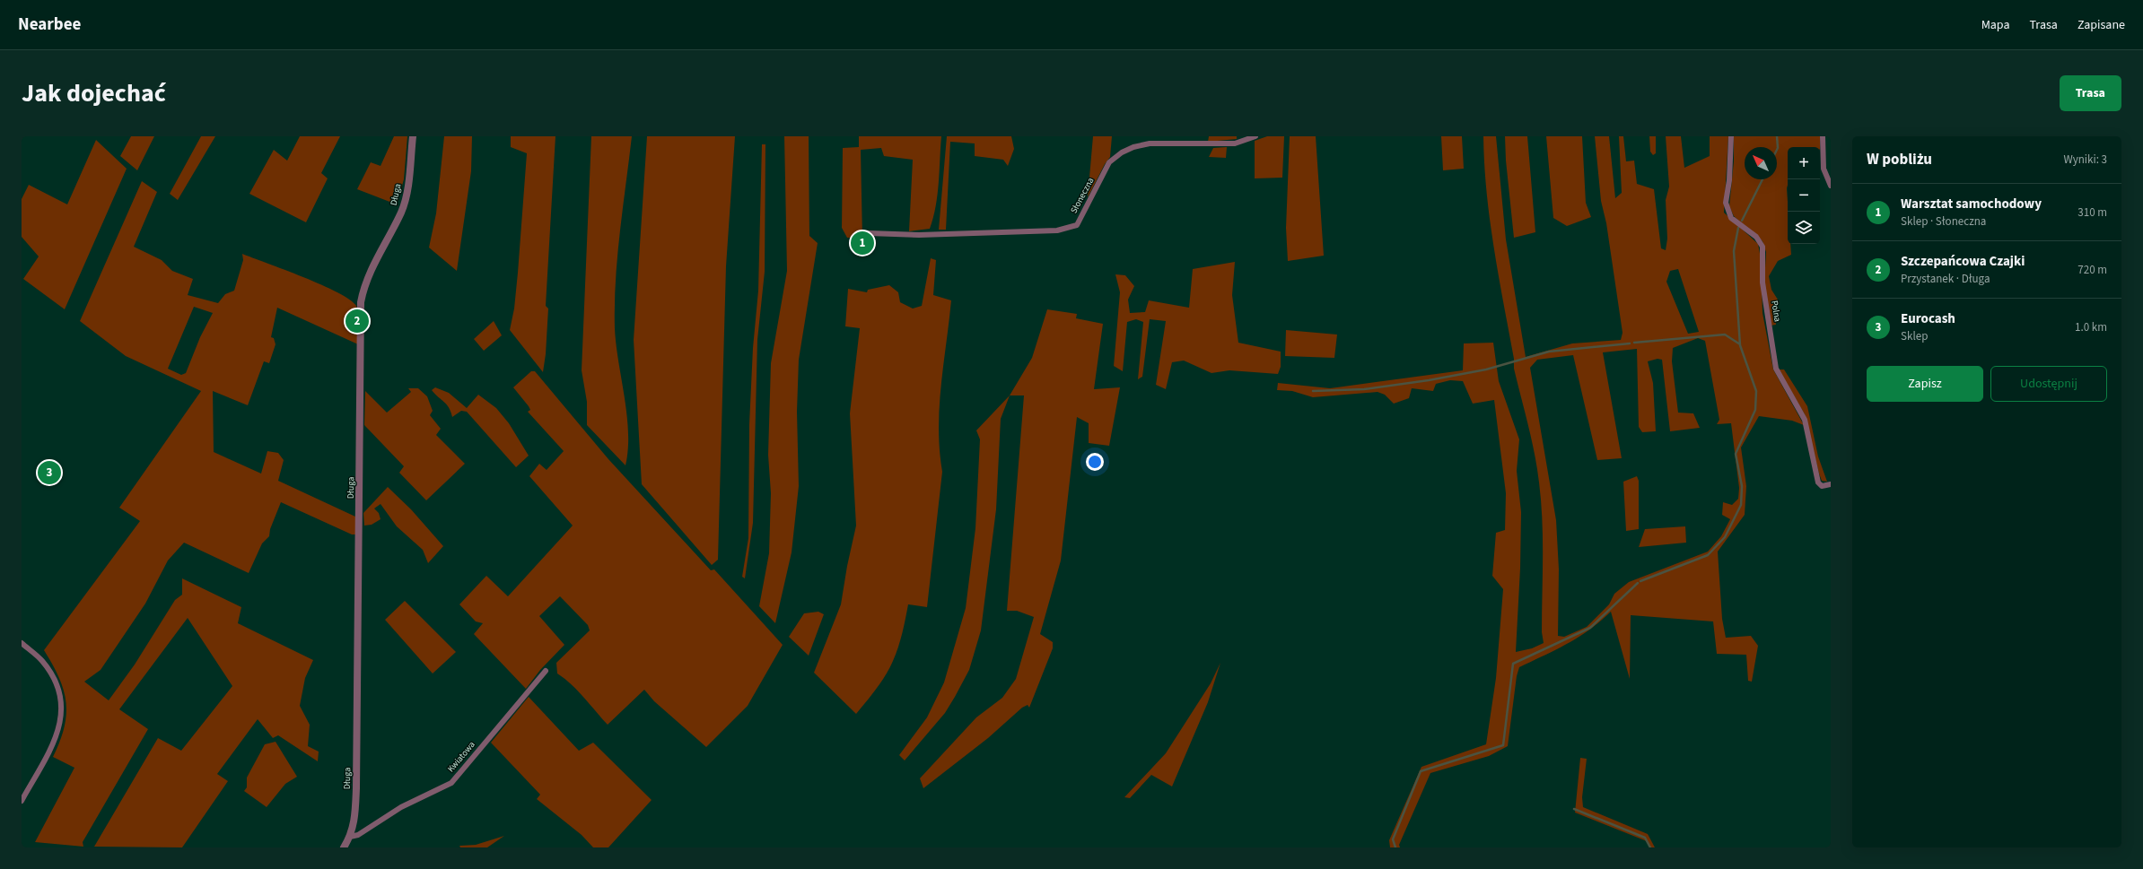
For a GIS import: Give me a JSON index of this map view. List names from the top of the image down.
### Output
{
  "streets": {
    "street": [
      "Długa",
      "Słoneczna",
      "Polna",
      "Kwiatowa"
    ]
  },
  "crossings": [
    ["Długa", "Kwiatowa"]
  ],
  "north": "top left",
  "page": {
    "header": "Nearbee",
    "nav": ["Mapa", "Trasa", "Zapisane"],
    "title": "Jak dojechać",
    "buttons": [
      "Trasa",
      ["Zapisz", "Udostępnij"]
    ],
    "heading": ["W pobliżu", "Wyniki: 3"],
    "map_buttons": ["+", "−"],
    "list": [
      {
        "mark": "1",
        "name": "Warsztat samochodowy",
        "note": "Sklep · Słoneczna",
        "value": "310 m"
      },
      {
        "mark": "2",
        "name": "Szczepańcowa Czajki",
        "note": "Przystanek · Długa",
        "value": "720 m"
      },
      {
        "mark": "3",
        "name": "Eurocash",
        "note": "Sklep",
        "value": "1.0 km"
      }
    ],
    "pins": ["1", "2", "3"]
  }
}
